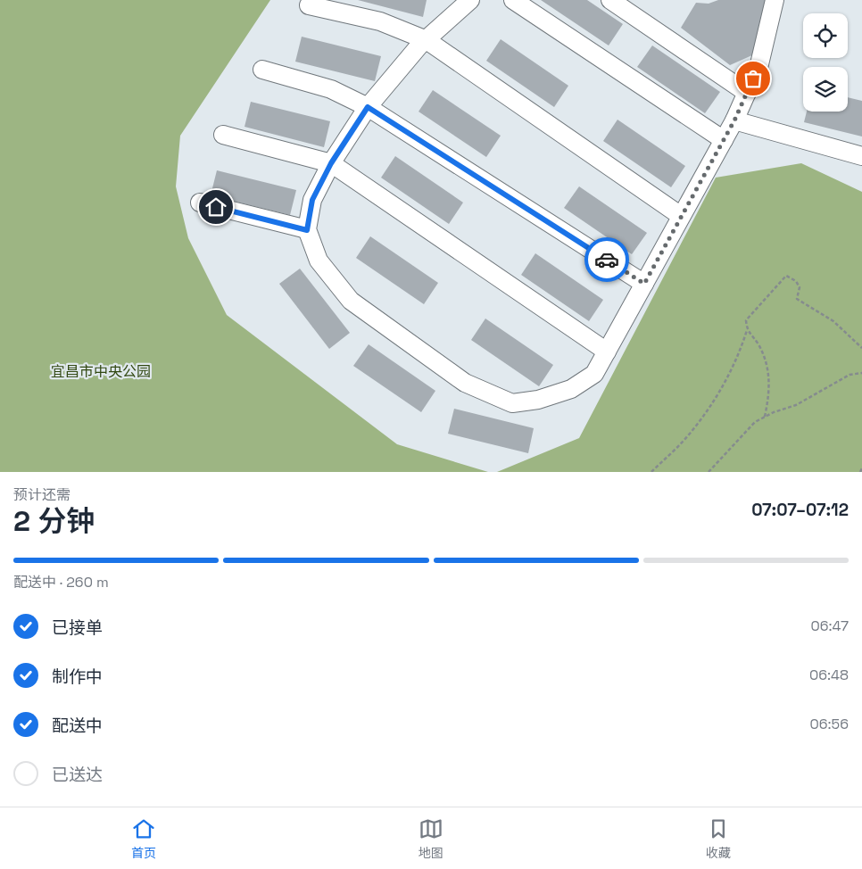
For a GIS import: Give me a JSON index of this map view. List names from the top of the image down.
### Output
{
  "parks": ["宜昌市中央公园"],
  "page": {
    "heading": ["2 分钟", "预计还需", "07:07–07:12"],
    "bar": "配送中 · 260 m",
    "list": [
      ["已接单", "06:47"],
      ["制作中", "06:48"],
      ["配送中", "06:56"],
      "已送达"
    ],
    "tabs": ["首页", "地图", "收藏"]
  }
}
